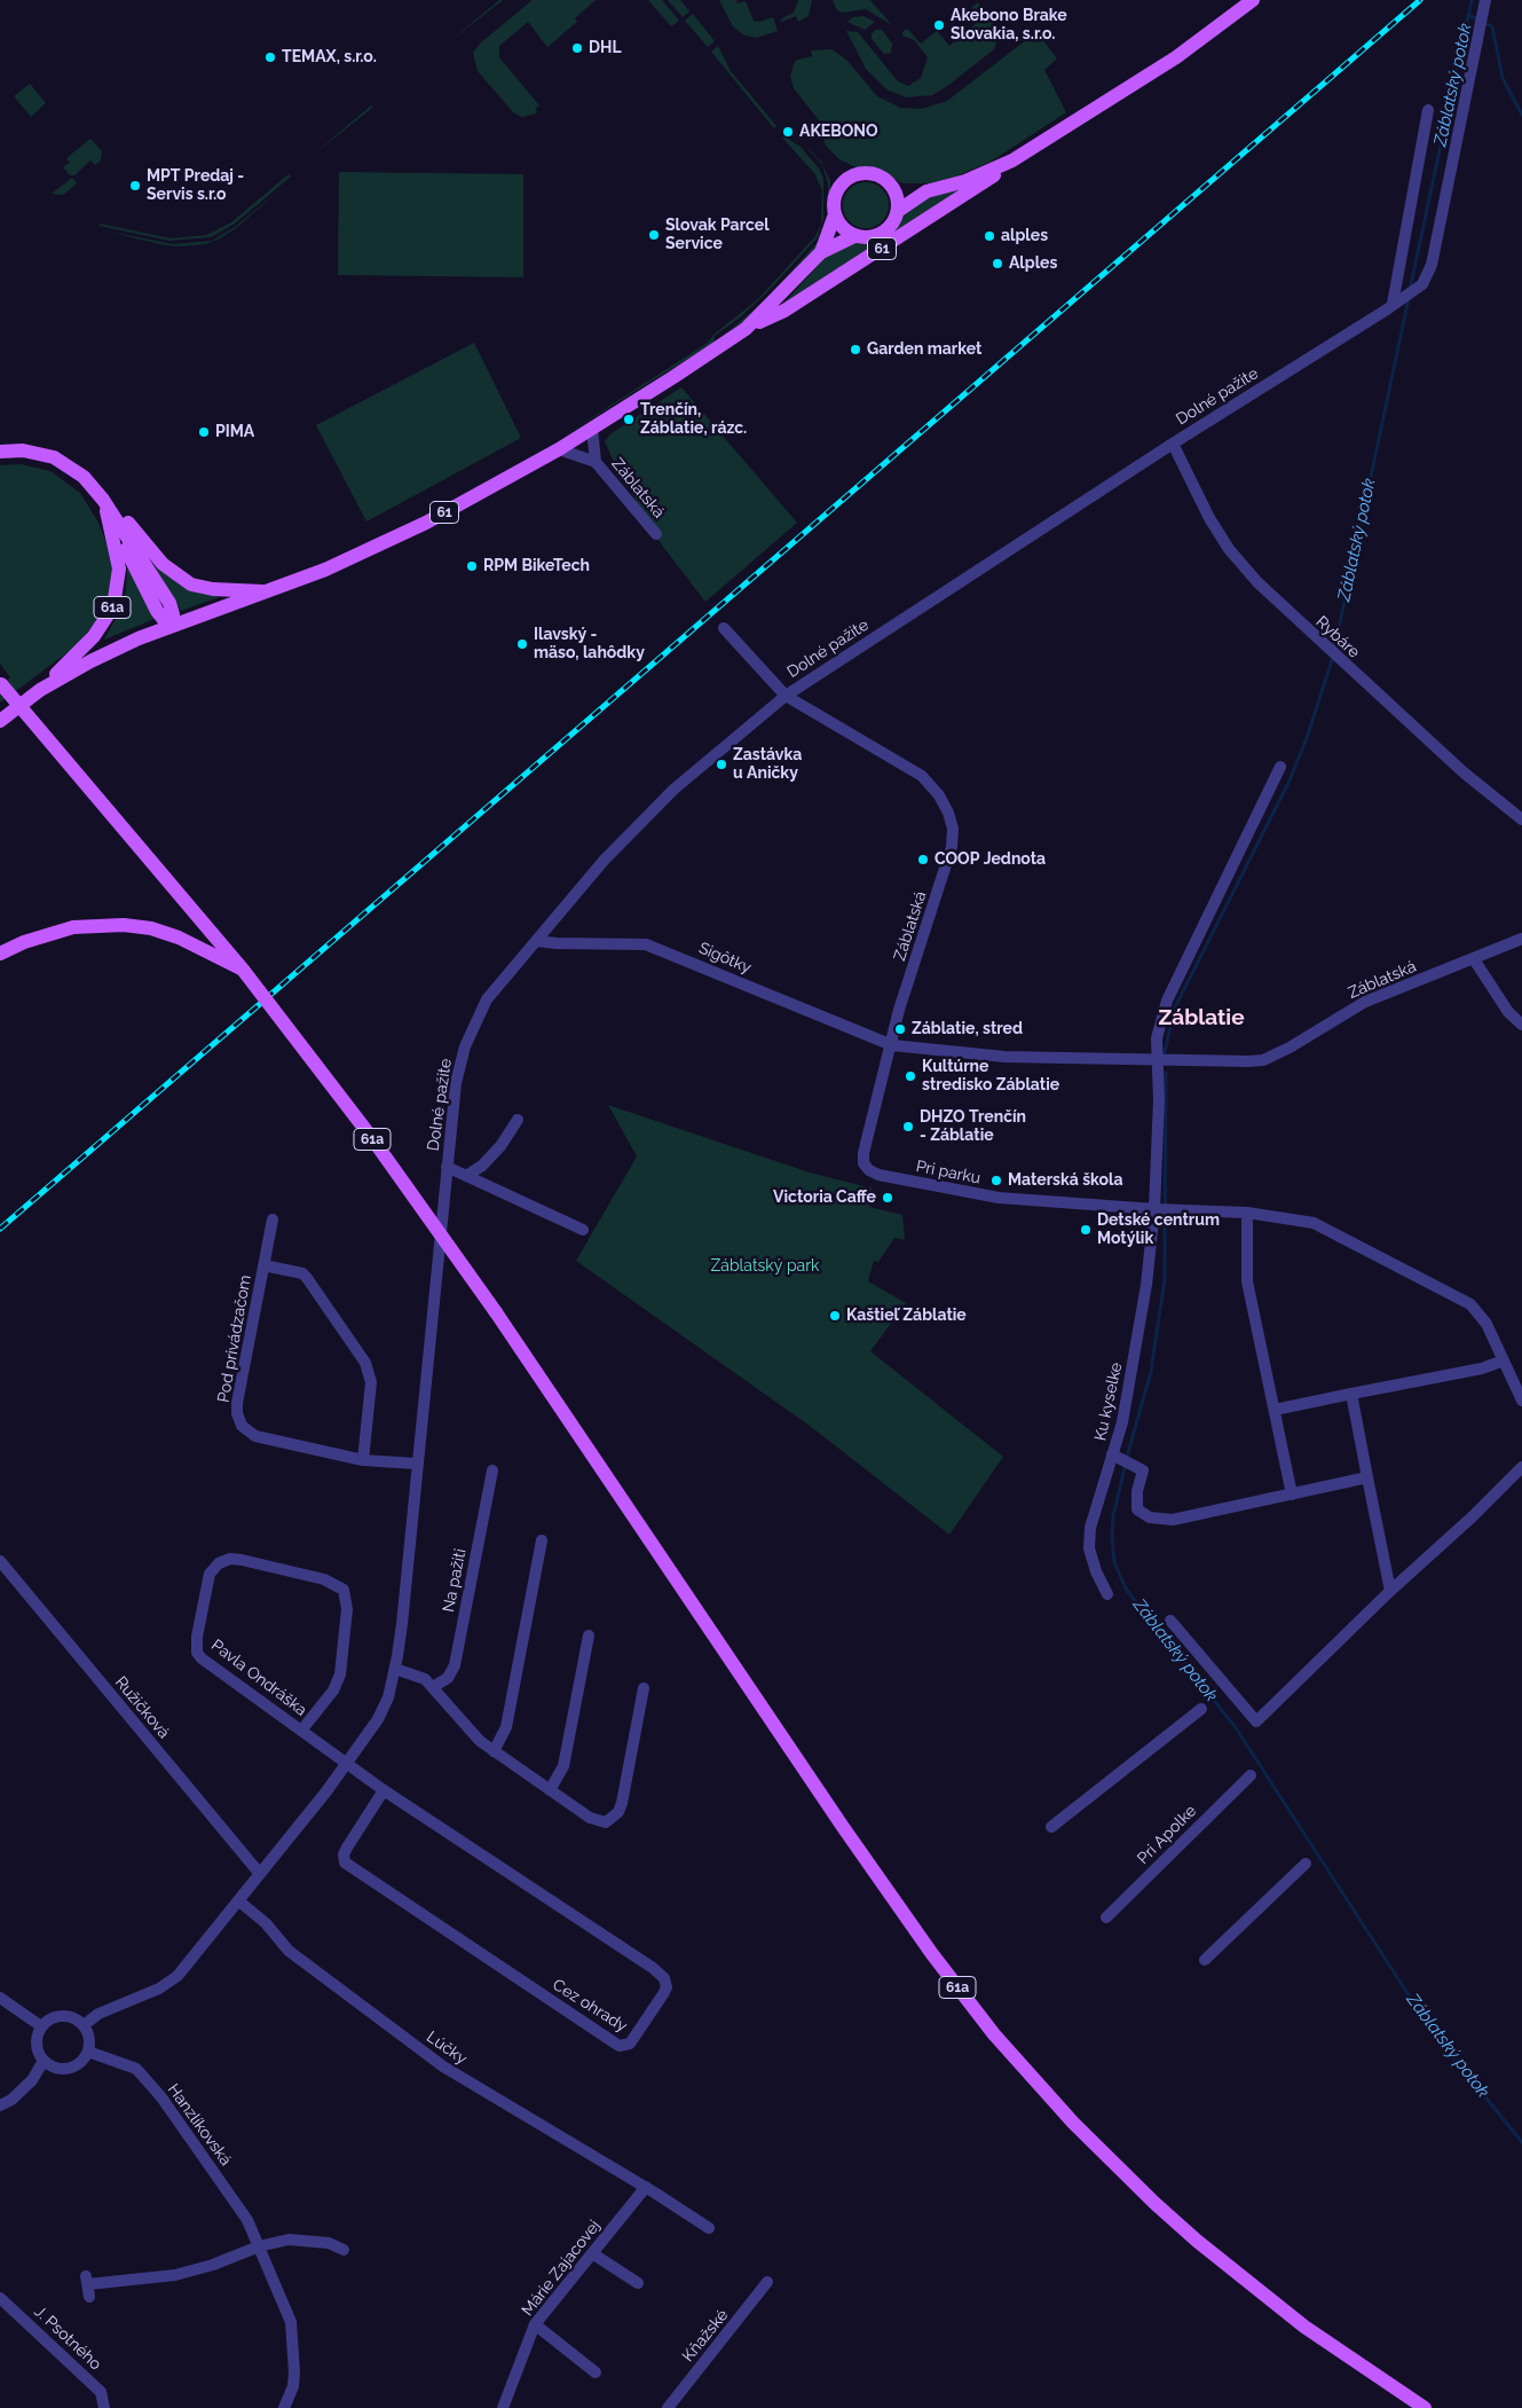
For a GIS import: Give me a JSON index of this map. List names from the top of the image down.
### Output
{
  "streets": {
    "main road": ["61", "61a"],
    "street": [
      "Dolné pažite",
      "Záblatská",
      "Rybáre",
      "Sigôtky",
      "Pri parku",
      "Pod privádzačom",
      "Ku kyselke",
      "Na pažiti",
      "Pavla Ondráška",
      "Ružičková",
      "Pri Apolke",
      "Cez ohrady",
      "Lúčky",
      "Hanzlíkovská",
      "Márie Zajacovej",
      "Kňažské",
      "J. Psotného"
    ]
  },
  "crossings": [
    ["61", "Záblatská"],
    ["61", "61a"],
    ["Dolné pažite", "Záblatská"],
    ["Dolné pažite", "Rybáre"],
    ["Dolné pažite", "Sigôtky"],
    ["Dolné pažite", "Pod privádzačom"],
    ["Dolné pažite", "Pavla Ondráška"],
    ["Dolné pažite", "Ružičková"],
    ["Dolné pažite", "Cez ohrady"],
    ["Dolné pažite", "Lúčky"],
    ["Dolné pažite", "Hanzlíkovská"],
    ["Záblatská", "Sigôtky"],
    ["Záblatská", "Pri parku"],
    ["Záblatská", "Ku kyselke"],
    ["Sigôtky", "Pri parku"],
    ["Pri parku", "Ku kyselke"],
    ["Pavla Ondráška", "Cez ohrady"],
    ["Lúčky", "Márie Zajacovej"]
  ],
  "districts": ["Záblatie"],
  "water": ["Záblatský potok"],
  "parks": ["Záblatský park"],
  "places": [
    "Akebono Brake Slovakia, s.r.o.",
    "DHL",
    "TEMAX, s.r.o.",
    "AKEBONO",
    "MPT Predaj - Servis s.r.o",
    "Slovak Parcel Service",
    "alples",
    "Alples",
    "Garden market",
    "Trenčín, Záblatie, rázc.",
    "PIMA",
    "RPM BikeTech",
    "Ilavský - mäso, lahôdky",
    "Zastávka u Aničky",
    "COOP Jednota",
    "Záblatie, stred",
    "Kultúrne stredisko Záblatie",
    "DHZO Trenčín - Záblatie",
    "Materská škola",
    "Victoria Caffe",
    "Detské centrum Motýlik",
    "Kaštieľ Záblatie"
  ]
}
